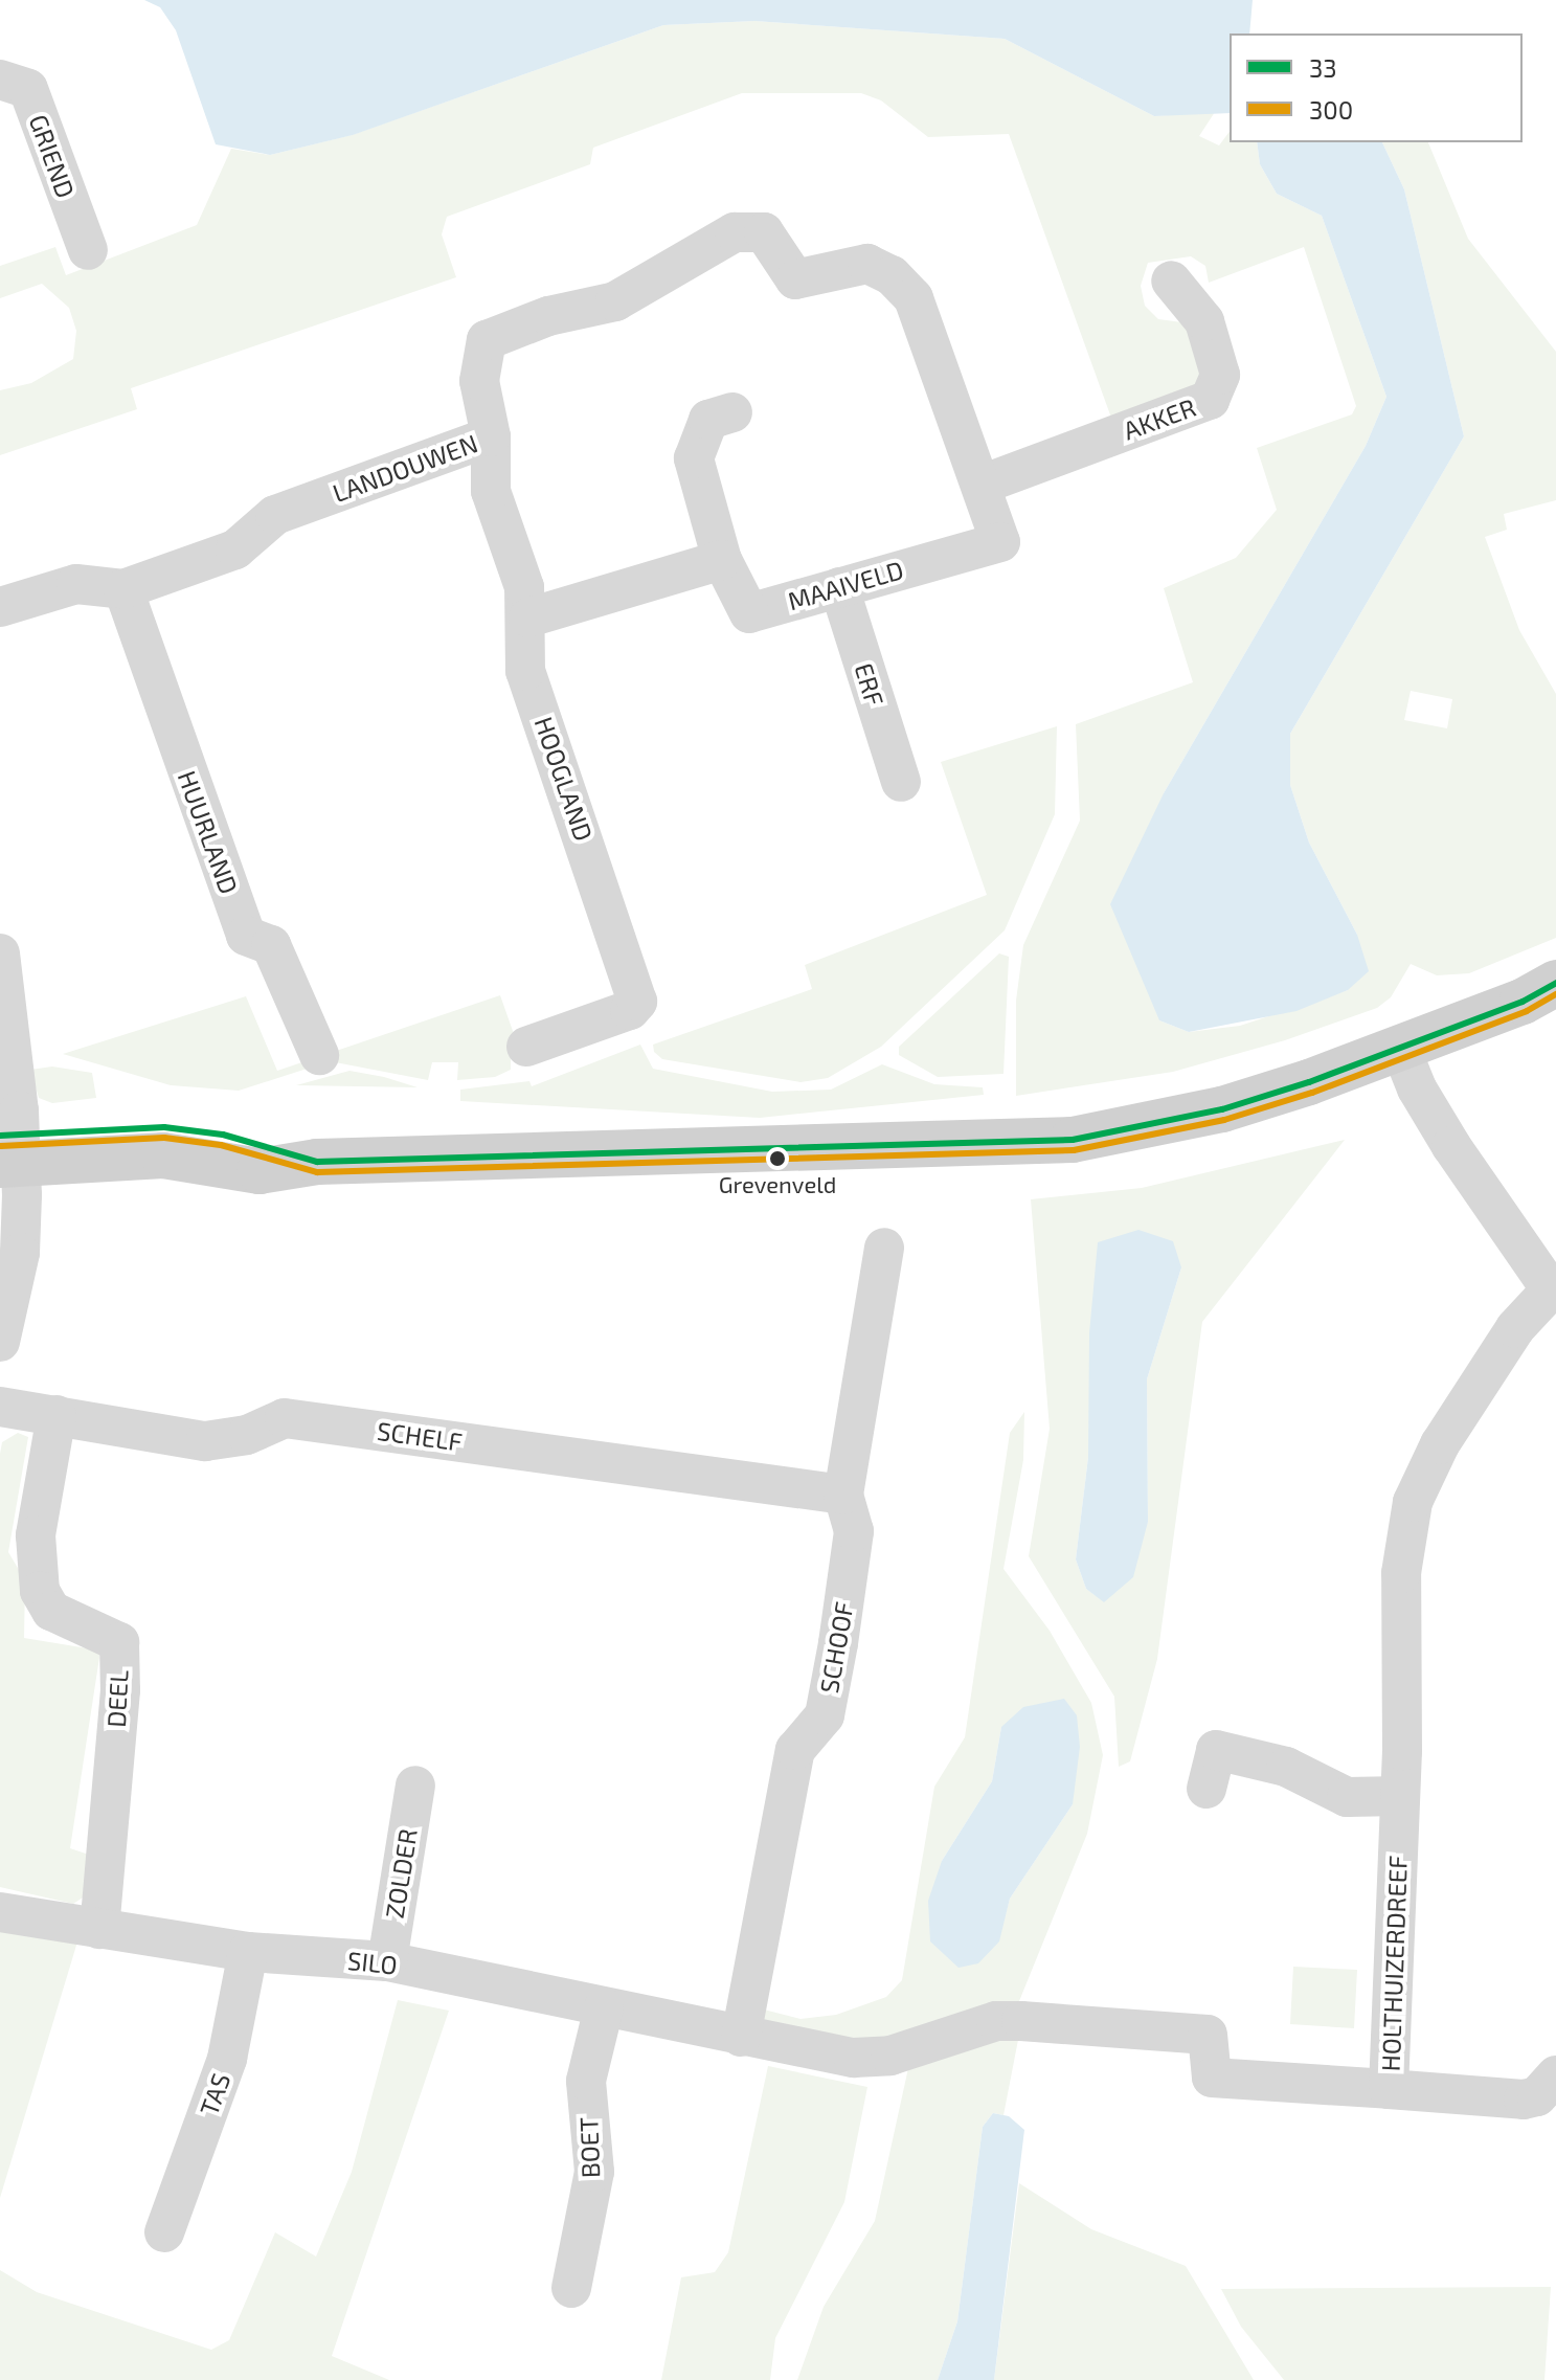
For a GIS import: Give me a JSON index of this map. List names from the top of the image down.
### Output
{
  "streets": {
    "street": [
      "GRIEND",
      "AKKER",
      "LANDOUWEN",
      "MAAIVELD",
      "ERF",
      "HOOGLAND",
      "HUURLAND",
      "SCHELF",
      "SCHOOF",
      "DEEL",
      "ZOLDER",
      "SILO",
      "HOLTHUIZERDREEF",
      "TAS",
      "BOET"
    ]
  },
  "crossings": [
    ["AKKER", "LANDOUWEN"],
    ["LANDOUWEN", "MAAIVELD"],
    ["LANDOUWEN", "HOOGLAND"],
    ["LANDOUWEN", "HUURLAND"],
    ["MAAIVELD", "ERF"],
    ["SCHELF", "SCHOOF"],
    ["SCHELF", "DEEL"],
    ["SCHOOF", "SILO"],
    ["SCHOOF", "HOLTHUIZERDREEF"],
    ["DEEL", "SILO"],
    ["ZOLDER", "SILO"],
    ["SILO", "HOLTHUIZERDREEF"],
    ["SILO", "TAS"],
    ["SILO", "BOET"]
  ],
  "places": ["Grevenveld"],
  "lines": ["transit line 33", "transit line 300"],
  "legend": ["33", "300"]
}
